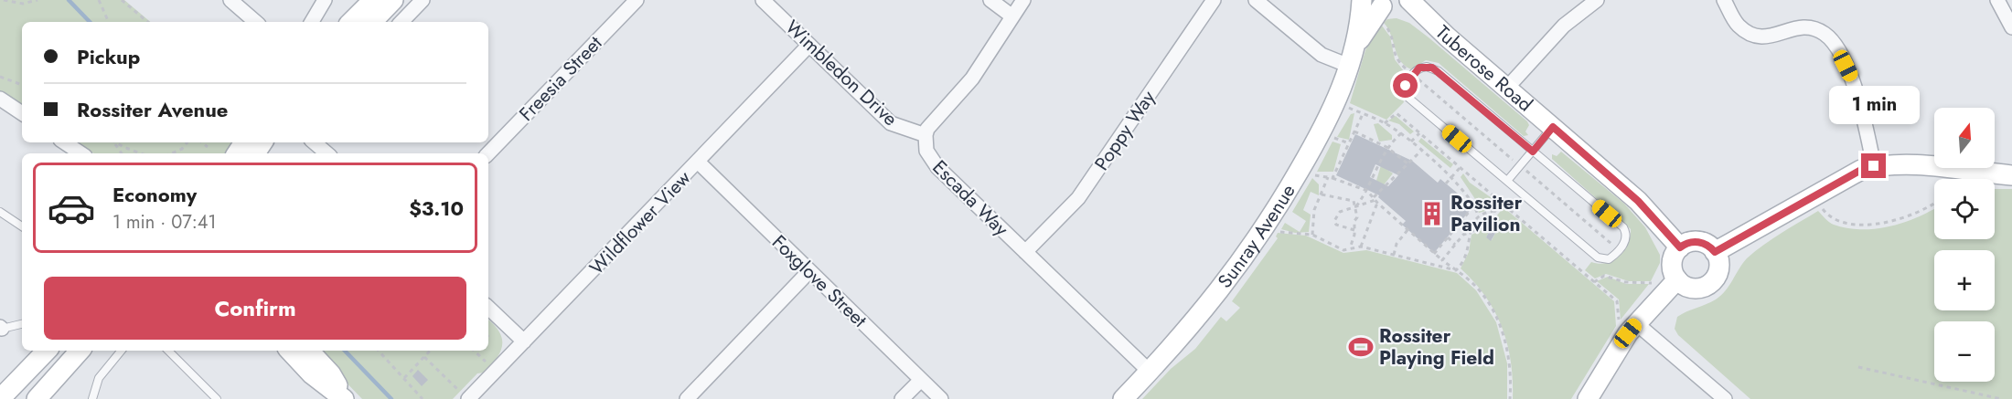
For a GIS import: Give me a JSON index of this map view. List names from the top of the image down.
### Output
{
  "streets": {
    "street": [
      "Tuberose Road",
      "Wimbledon Drive",
      "Freesia Street",
      "Poppy Way",
      "Escada Way",
      "Wildflower View",
      "Sunray Avenue",
      "Foxglove Street"
    ]
  },
  "crossings": [
    ["Wimbledon Drive", "Escada Way"],
    ["Wimbledon Drive", "Wildflower View"],
    ["Poppy Way", "Escada Way"],
    ["Escada Way", "Sunray Avenue"],
    ["Wildflower View", "Foxglove Street"]
  ],
  "places": {
    "building": ["Rossiter Pavilion"],
    "sports": ["Rossiter Playing Field"]
  },
  "north": "top",
  "page": {
    "banner": ["Pickup", "Rossiter Avenue"],
    "bubble": "1 min",
    "map_buttons": ["+", "−"],
    "list": [
      {
        "name": "Economy",
        "note": "1 min · 07:41",
        "value": "$3.10"
      }
    ],
    "buttons": "Confirm"
  }
}
